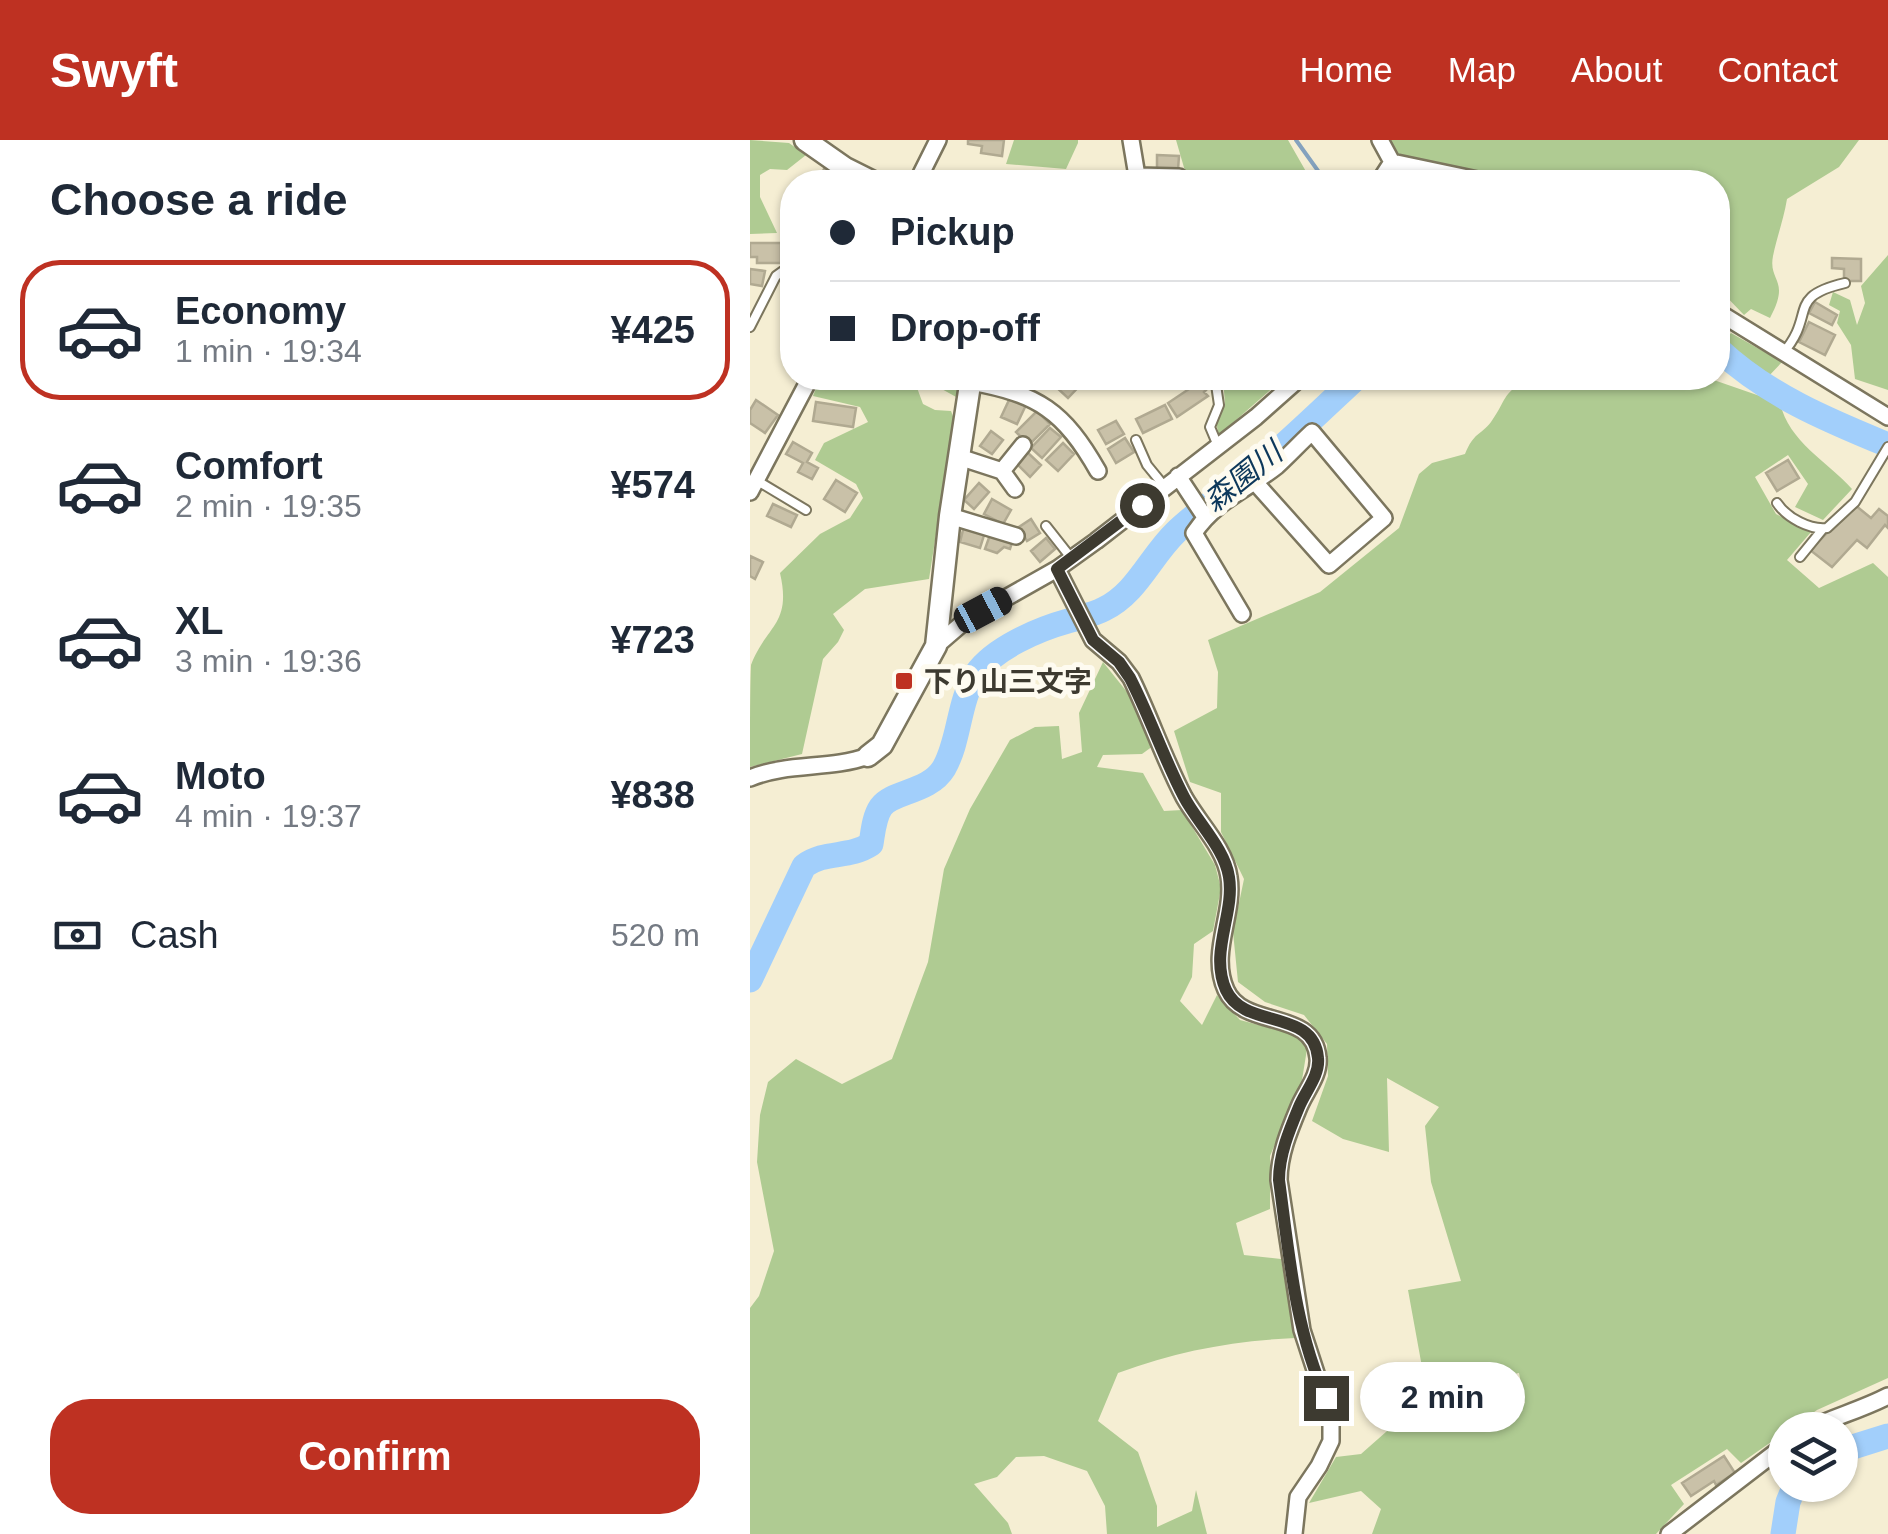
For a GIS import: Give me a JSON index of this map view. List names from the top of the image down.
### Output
{
  "water": ["森園川"],
  "places": {
    "transit": ["下り山三文字"]
  },
  "page": {
    "header": "Swyft",
    "nav": [
      "Home",
      "Map",
      "About",
      "Contact"
    ],
    "heading": "Choose a ride",
    "banner": ["Pickup", "Drop-off"],
    "list": [
      {
        "name": "Economy",
        "note": "1 min · 19:34",
        "value": "¥425"
      },
      {
        "name": "Comfort",
        "note": "2 min · 19:35",
        "value": "¥574"
      },
      {
        "name": "XL",
        "note": "3 min · 19:36",
        "value": "¥723"
      },
      {
        "name": "Moto",
        "note": "4 min · 19:37",
        "value": "¥838"
      }
    ],
    "pay": ["Cash", "520 m"],
    "bubble": "2 min",
    "buttons": "Confirm"
  }
}
